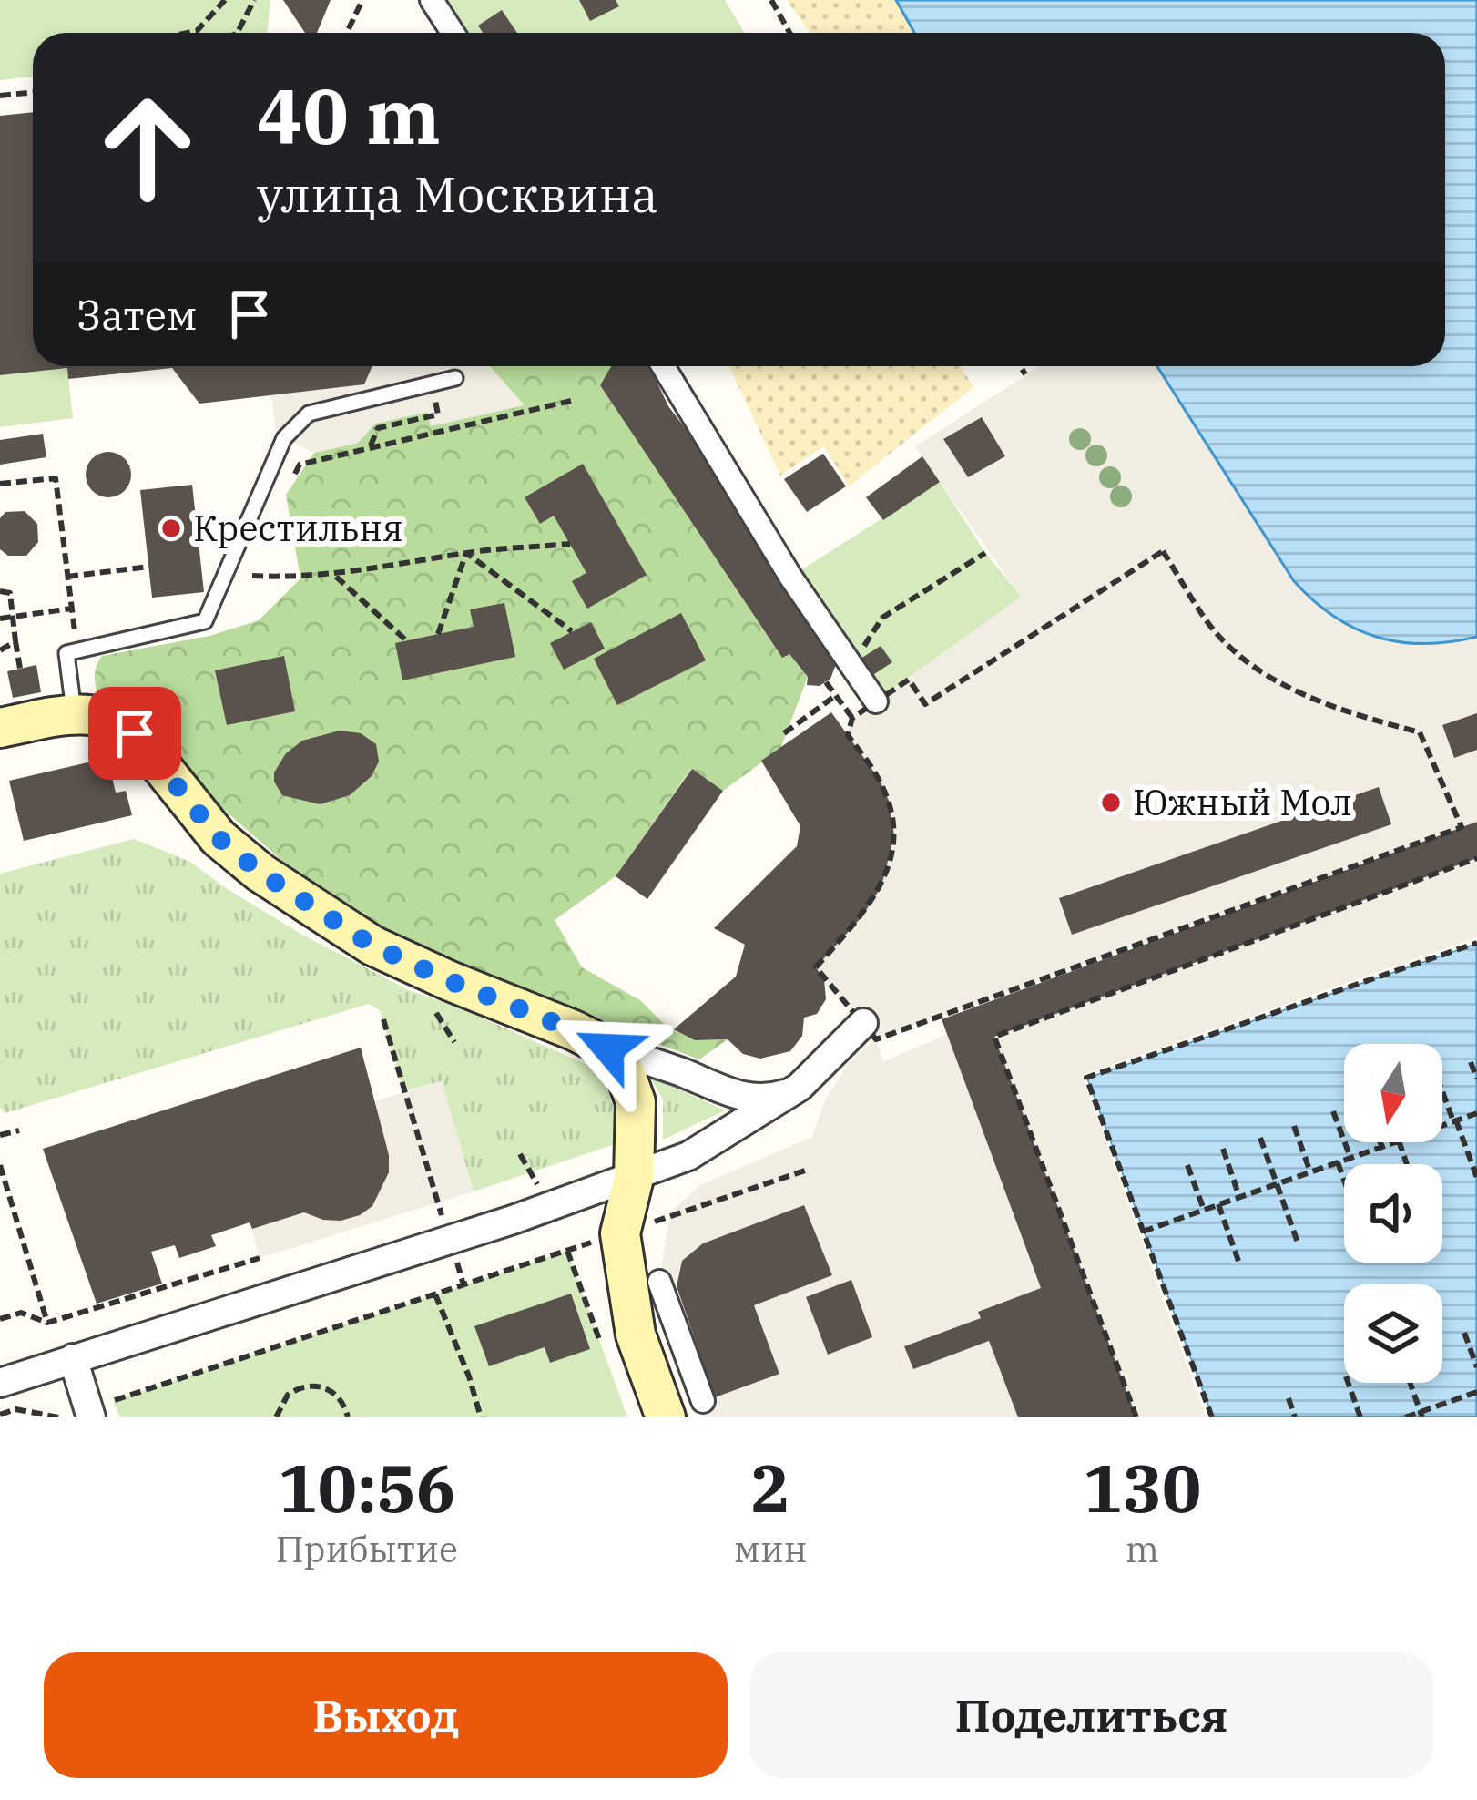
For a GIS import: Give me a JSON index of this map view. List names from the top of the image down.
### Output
{
  "places": ["Крестильня", "Южный Мол"],
  "north": "bottom",
  "page": {
    "turn": ["40 m", "улица Москвина"],
    "then": "Затем",
    "eta": [
      "10:56",
      "Прибытие",
      "2",
      "мин",
      "130",
      "m"
    ],
    "buttons": ["Выход", "Поделиться"]
  }
}
